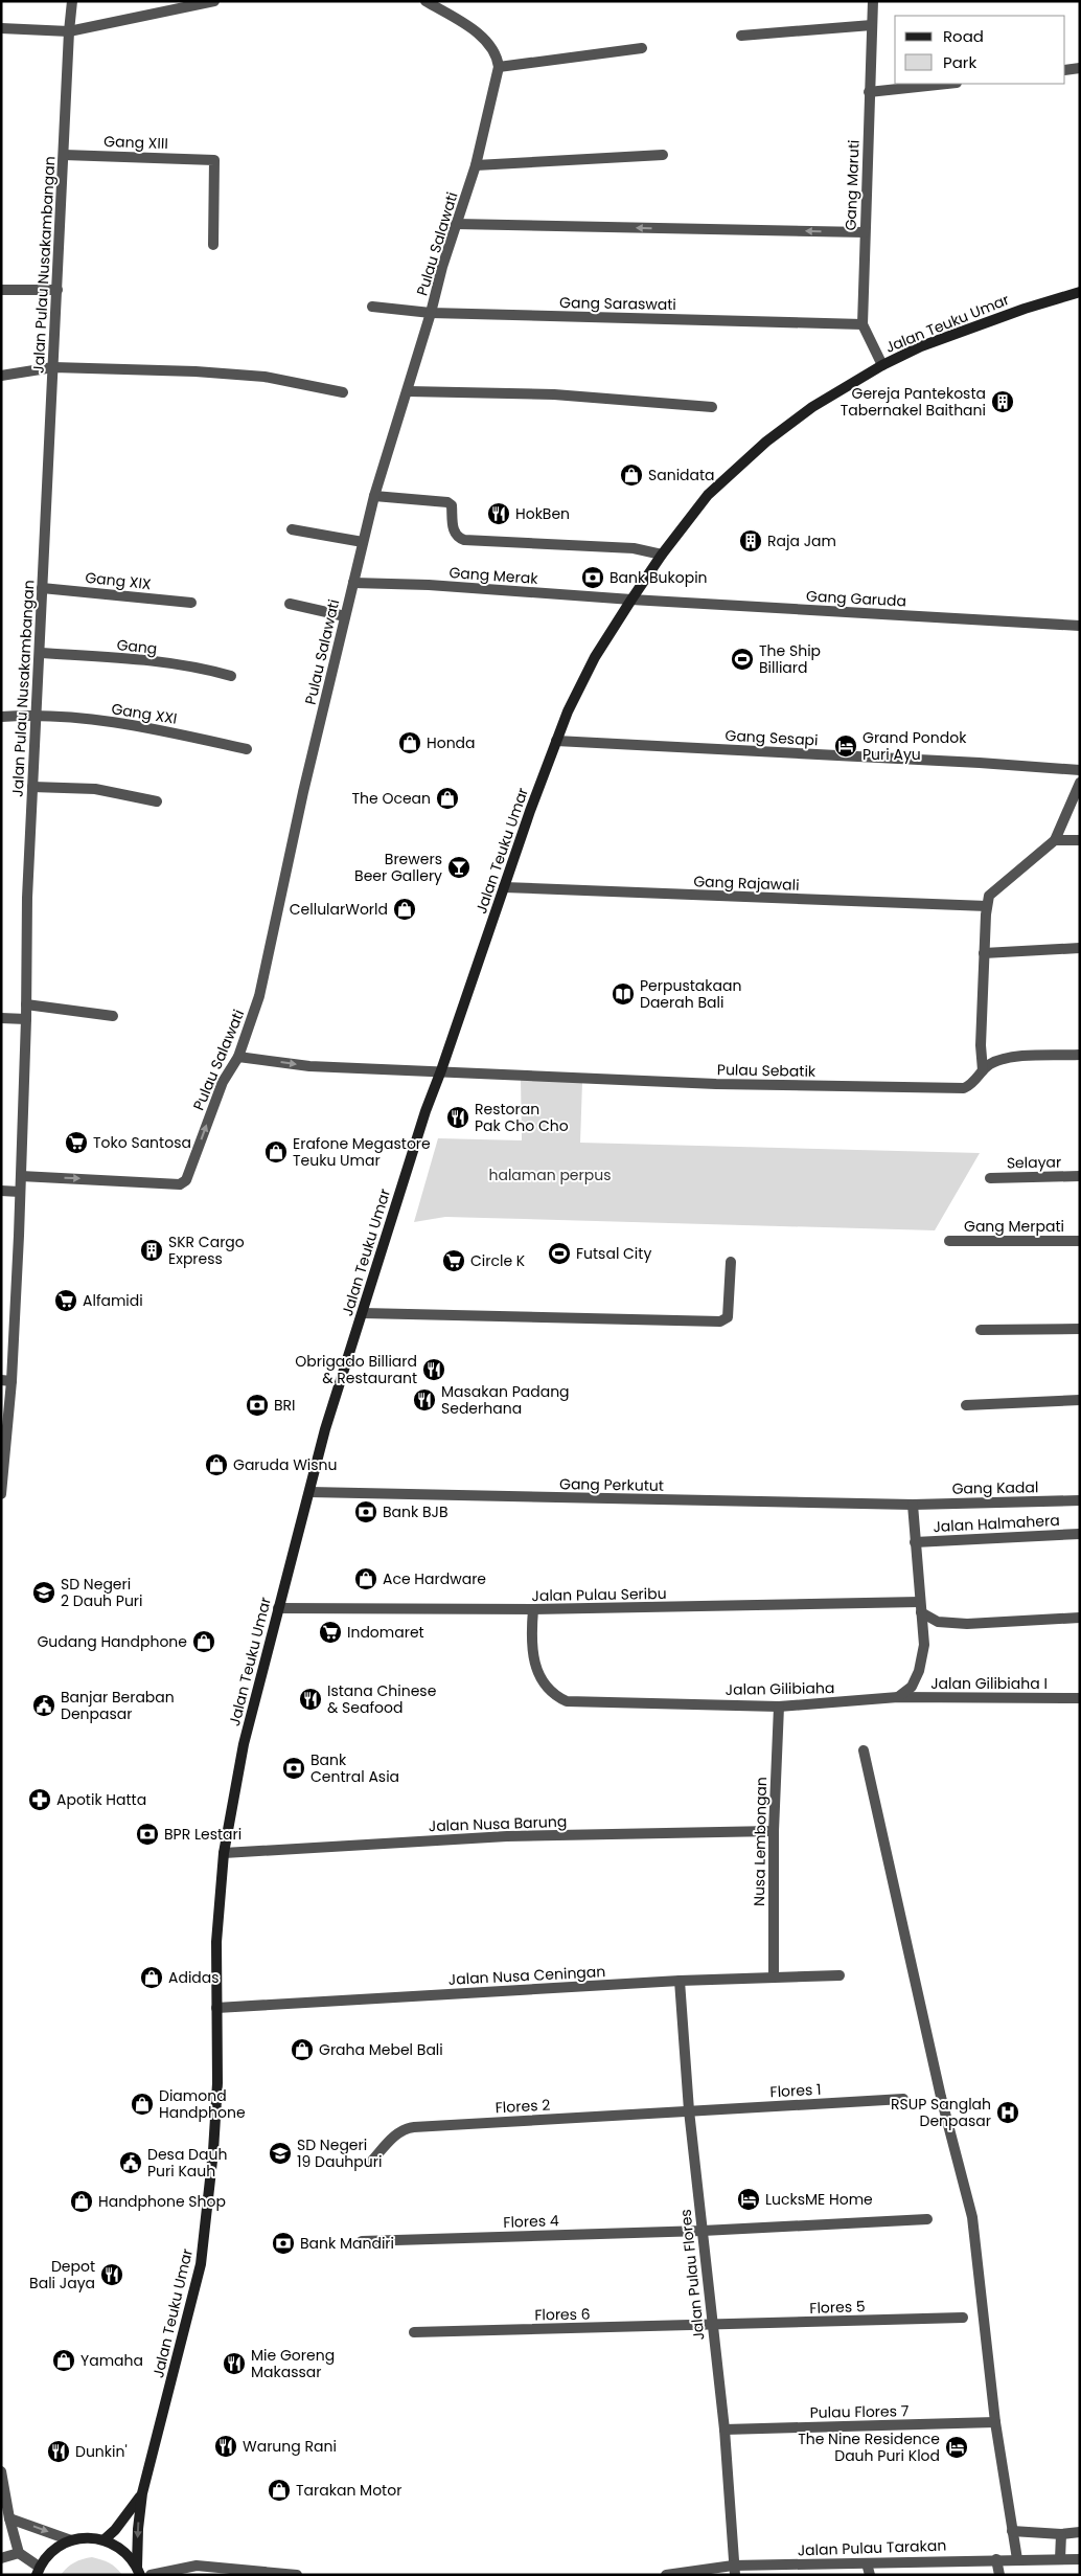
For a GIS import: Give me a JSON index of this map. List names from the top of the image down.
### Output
{
  "streets": {
    "main road": ["Jalan Teuku Umar"],
    "street": [
      "Gang XIII",
      "Gang Maruti",
      "Pulau Salawati",
      "Jalan Pulau Nusakambangan",
      "Gang Saraswati",
      "Gang Merak",
      "Gang XIX",
      "Gang Garuda",
      "Gang",
      "Gang XXI",
      "Gang Sesapi",
      "Gang Rajawali",
      "Pulau Sebatik",
      "Selayar",
      "Gang Merpati",
      "Gang Perkutut",
      "Gang Kadal",
      "Jalan Halmahera",
      "Jalan Pulau Seribu",
      "Jalan Gilibiaha I",
      "Jalan Gilibiaha",
      "Jalan Nusa Barung",
      "Nusa Lembongan",
      "Jalan Nusa Ceningan",
      "Flores 1",
      "Flores 2",
      "Flores 4",
      "Jalan Pulau Flores",
      "Flores 5",
      "Flores 6",
      "Pulau Flores 7",
      "Jalan Pulau Tarakan"
    ]
  },
  "crossings": [
    ["Gang XIII", "Jalan Pulau Nusakambangan"],
    ["Gang Maruti", "Gang Saraswati"],
    ["Gang Maruti", "Jalan Teuku Umar"],
    ["Pulau Salawati", "Jalan Pulau Nusakambangan"],
    ["Pulau Salawati", "Gang Saraswati"],
    ["Pulau Salawati", "Gang Merak"],
    ["Pulau Salawati", "Pulau Sebatik"],
    ["Jalan Pulau Nusakambangan", "Gang XIX"],
    ["Jalan Pulau Nusakambangan", "Gang"],
    ["Jalan Pulau Nusakambangan", "Gang XXI"],
    ["Jalan Teuku Umar", "Gang Merak"],
    ["Jalan Teuku Umar", "Gang Garuda"],
    ["Jalan Teuku Umar", "Gang Sesapi"],
    ["Jalan Teuku Umar", "Gang Rajawali"],
    ["Jalan Teuku Umar", "Pulau Sebatik"],
    ["Jalan Teuku Umar", "Gang Perkutut"],
    ["Jalan Teuku Umar", "Jalan Pulau Seribu"],
    ["Jalan Teuku Umar", "Jalan Nusa Barung"],
    ["Jalan Teuku Umar", "Jalan Nusa Ceningan"],
    ["Gang Merak", "Gang Garuda"],
    ["Gang Perkutut", "Gang Kadal"],
    ["Jalan Pulau Seribu", "Jalan Gilibiaha"],
    ["Jalan Gilibiaha I", "Jalan Gilibiaha"],
    ["Jalan Gilibiaha", "Nusa Lembongan"],
    ["Jalan Nusa Barung", "Nusa Lembongan"],
    ["Nusa Lembongan", "Jalan Nusa Ceningan"],
    ["Jalan Nusa Ceningan", "Jalan Pulau Flores"],
    ["Flores 1", "Flores 2"],
    ["Flores 1", "Jalan Pulau Flores"],
    ["Flores 2", "Jalan Pulau Flores"],
    ["Flores 4", "Jalan Pulau Flores"],
    ["Jalan Pulau Flores", "Flores 5"],
    ["Jalan Pulau Flores", "Flores 6"],
    ["Jalan Pulau Flores", "Pulau Flores 7"],
    ["Jalan Pulau Flores", "Jalan Pulau Tarakan"],
    ["Flores 5", "Flores 6"]
  ],
  "parks": ["halaman perpus"],
  "places": {
    "building": ["Gereja Pantekosta Tabernakel Baithani", "Raja Jam", "SKR Cargo Express"],
    "shop": [
      "Sanidata",
      "Honda",
      "The Ocean",
      "CellularWorld",
      "Erafone Megastore Teuku Umar",
      "Garuda Wisnu",
      "Ace Hardware",
      "Gudang Handphone",
      "Adidas",
      "Graha Mebel Bali",
      "Diamond Handphone",
      "Handphone Shop",
      "Yamaha",
      "Tarakan Motor"
    ],
    "restaurant": [
      "HokBen",
      "Restoran Pak Cho Cho",
      "Obrigado Billiard & Restaurant",
      "Masakan Padang Sederhana",
      "Istana Chinese & Seafood",
      "Depot Bali Jaya",
      "Mie Goreng Makassar",
      "Warung Rani",
      "Dunkin'"
    ],
    "bank": [
      "Bank Bukopin",
      "BRI",
      "Bank BJB",
      "Bank Central Asia",
      "BPR Lestari",
      "Bank Mandiri"
    ],
    "sports": ["The Ship Billiard", "Futsal City"],
    "hotel": ["Grand Pondok Puri Ayu", "LucksME Home", "The Nine Residence Dauh Puri Klod"],
    "bar": ["Brewers Beer Gallery"],
    "library": ["Perpustakaan Daerah Bali"],
    "supermarket": [
      "Toko Santosa",
      "Circle K",
      "Alfamidi",
      "Indomaret"
    ],
    "school or university": ["SD Negeri 2 Dauh Puri", "SD Negeri 19 Dauhpuri"],
    "public building": ["Banjar Beraban Denpasar", "Desa Dauh Puri Kauh"],
    "pharmacy": ["Apotik Hatta"],
    "hospital": ["RSUP Sanglah Denpasar"]
  },
  "legend": ["Road", "Park"]
}
